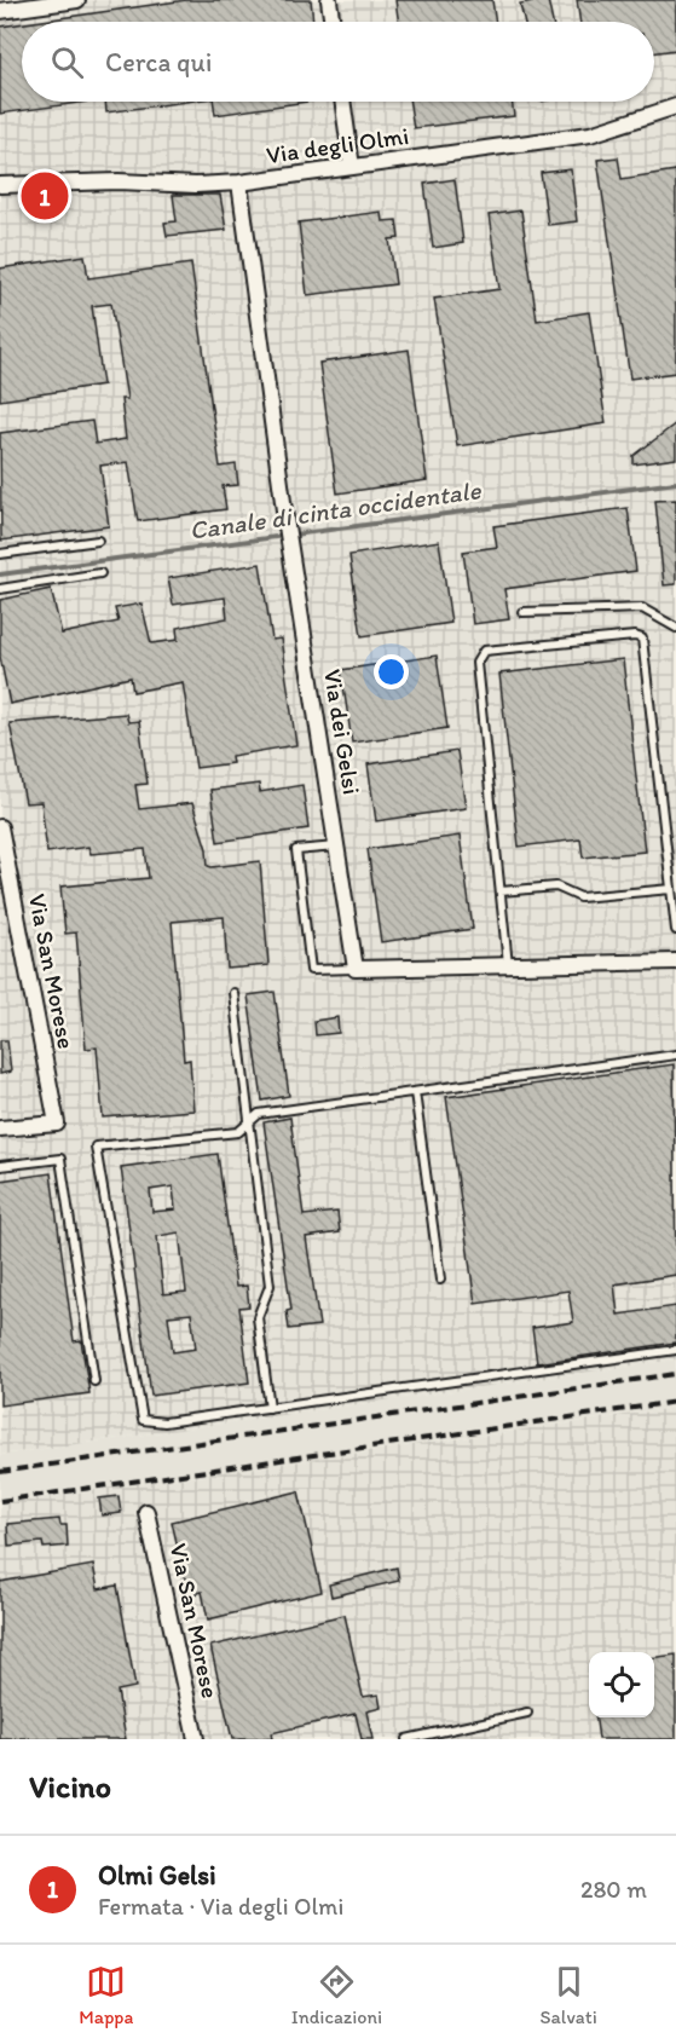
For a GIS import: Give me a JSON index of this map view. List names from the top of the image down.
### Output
{
  "streets": {
    "street": ["Via degli Olmi", "Via dei Gelsi", "Via San Morese"]
  },
  "crossings": [
    ["Via degli Olmi", "Via dei Gelsi"]
  ],
  "water": ["Canale di cinta occidentale"],
  "page": {
    "search": "Cerca qui",
    "pins": "1",
    "heading": "Vicino",
    "list": [
      {
        "mark": "1",
        "name": "Olmi Gelsi",
        "note": "Fermata · Via degli Olmi",
        "value": "280 m"
      }
    ],
    "nav": ["Mappa", "Indicazioni", "Salvati"]
  }
}
